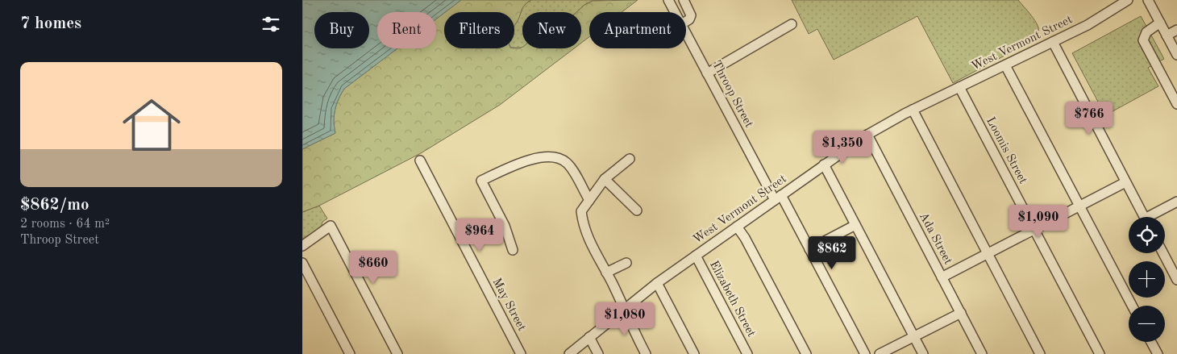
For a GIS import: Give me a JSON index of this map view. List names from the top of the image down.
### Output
{
  "streets": {
    "street": [
      "West Vermont Street",
      "Throop Street",
      "Loomis Street",
      "Ada Street",
      "Elizabeth Street",
      "May Street"
    ]
  },
  "crossings": [
    ["West Vermont Street", "Throop Street"],
    ["West Vermont Street", "Loomis Street"],
    ["West Vermont Street", "Ada Street"],
    ["West Vermont Street", "Elizabeth Street"]
  ],
  "page": {
    "heading": "7 homes",
    "chip": [
      "Buy",
      "Rent",
      "Filters",
      "New",
      "Apartment"
    ],
    "list": [
      {
        "name": "$862/mo",
        "note": "2 rooms · 64 m² · Throop Street"
      }
    ],
    "price": [
      "$766",
      "$1,350",
      "$1,090",
      "$964",
      "$862",
      "$660",
      "$1,080"
    ],
    "map_buttons": ["+", "−"]
  }
}
